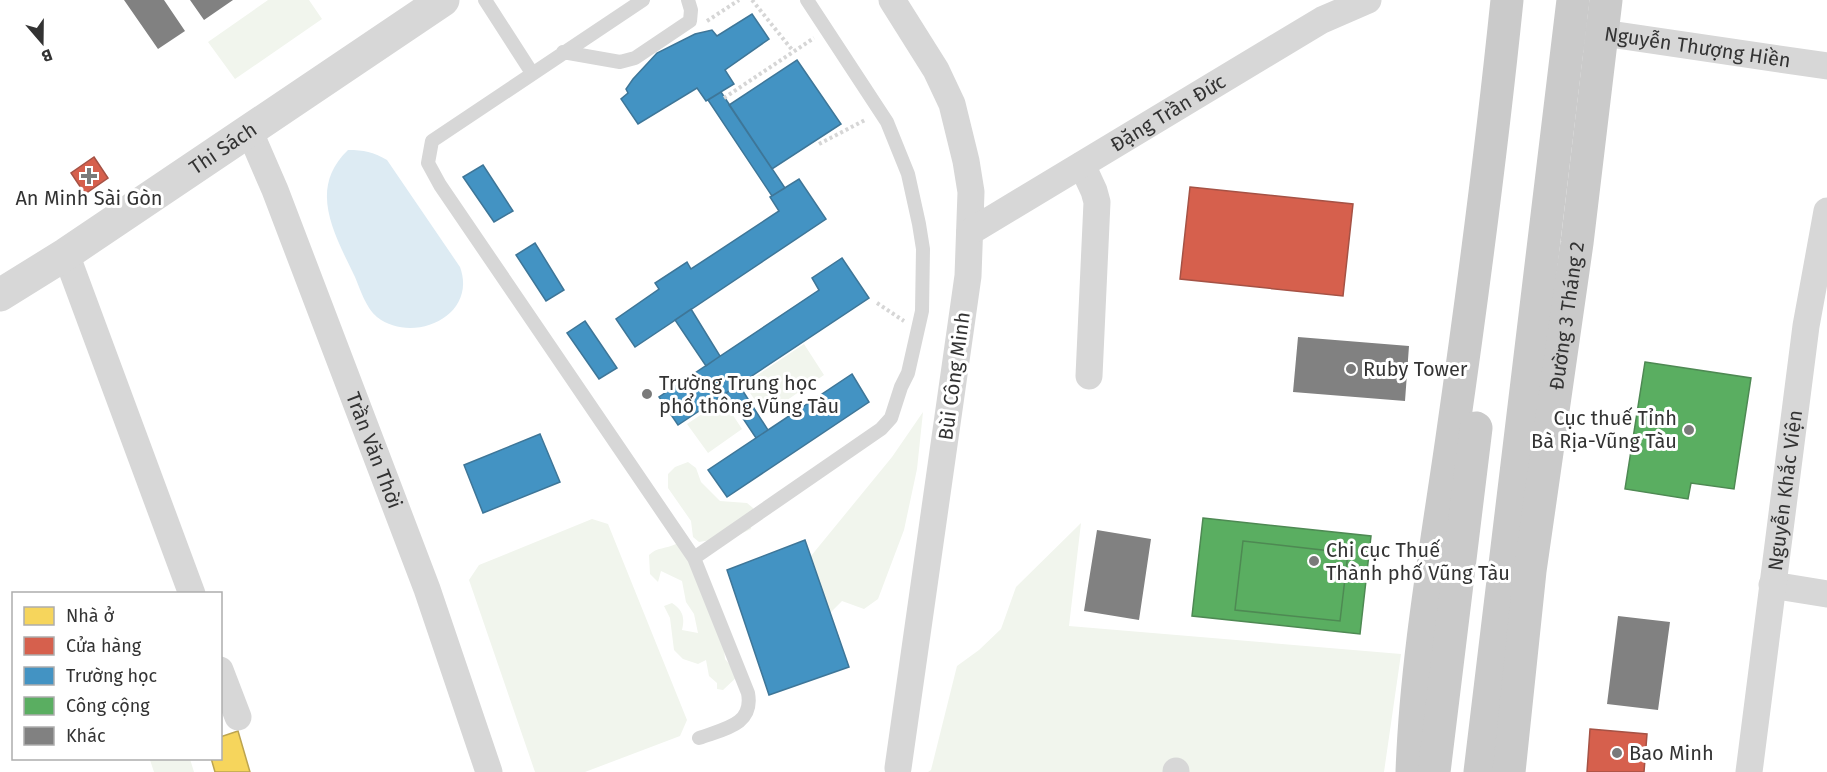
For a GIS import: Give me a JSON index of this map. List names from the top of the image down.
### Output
{
  "streets": {
    "main road": ["Đường 3 Tháng 2"],
    "street": [
      "Nguyễn Thượng Hiền",
      "Đặng Trần Đức",
      "Thi Sách",
      "Bùi Công Minh",
      "Trần Văn Thời",
      "Nguyễn Khắc Viện"
    ]
  },
  "crossings": [
    ["Nguyễn Thượng Hiền", "Đường 3 Tháng 2"],
    ["Đặng Trần Đức", "Bùi Công Minh"],
    ["Thi Sách", "Trần Văn Thời"]
  ],
  "places": {
    "health": ["An Minh Sài Gòn"],
    "other": [
      "Ruby Tower",
      "Trường Trung học phổ thông Vũng Tàu",
      "Cục thuế Tỉnh Bà Rịa-Vũng Tàu",
      "Chi cục Thuế Thành phố Vũng Tàu",
      "Bao Minh"
    ]
  },
  "legend": [
    "Nhà ở",
    "Cửa hàng",
    "Trường học",
    "Công cộng",
    "Khác"
  ],
  "north": "bottom"
}
